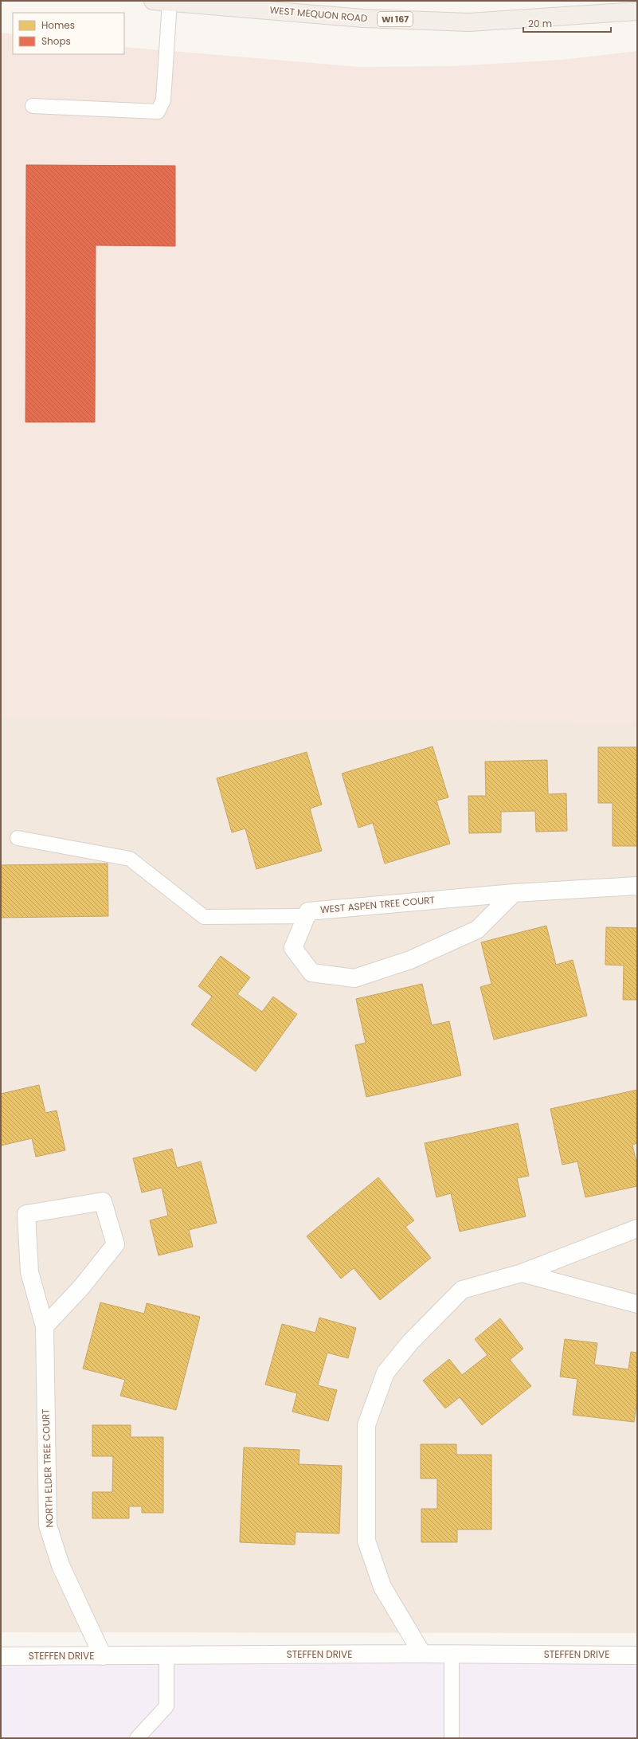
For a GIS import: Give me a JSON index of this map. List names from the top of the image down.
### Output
{
  "streets": {
    "main road": ["WEST MEQUON ROAD", "WI 167"],
    "street": ["WEST ASPEN TREE COURT", "NORTH ELDER TREE COURT", "STEFFEN DRIVE"]
  },
  "crossings": [
    ["NORTH ELDER TREE COURT", "STEFFEN DRIVE"]
  ],
  "legend": ["Homes", "Shops"],
  "scale_bar": "20 m"
}
